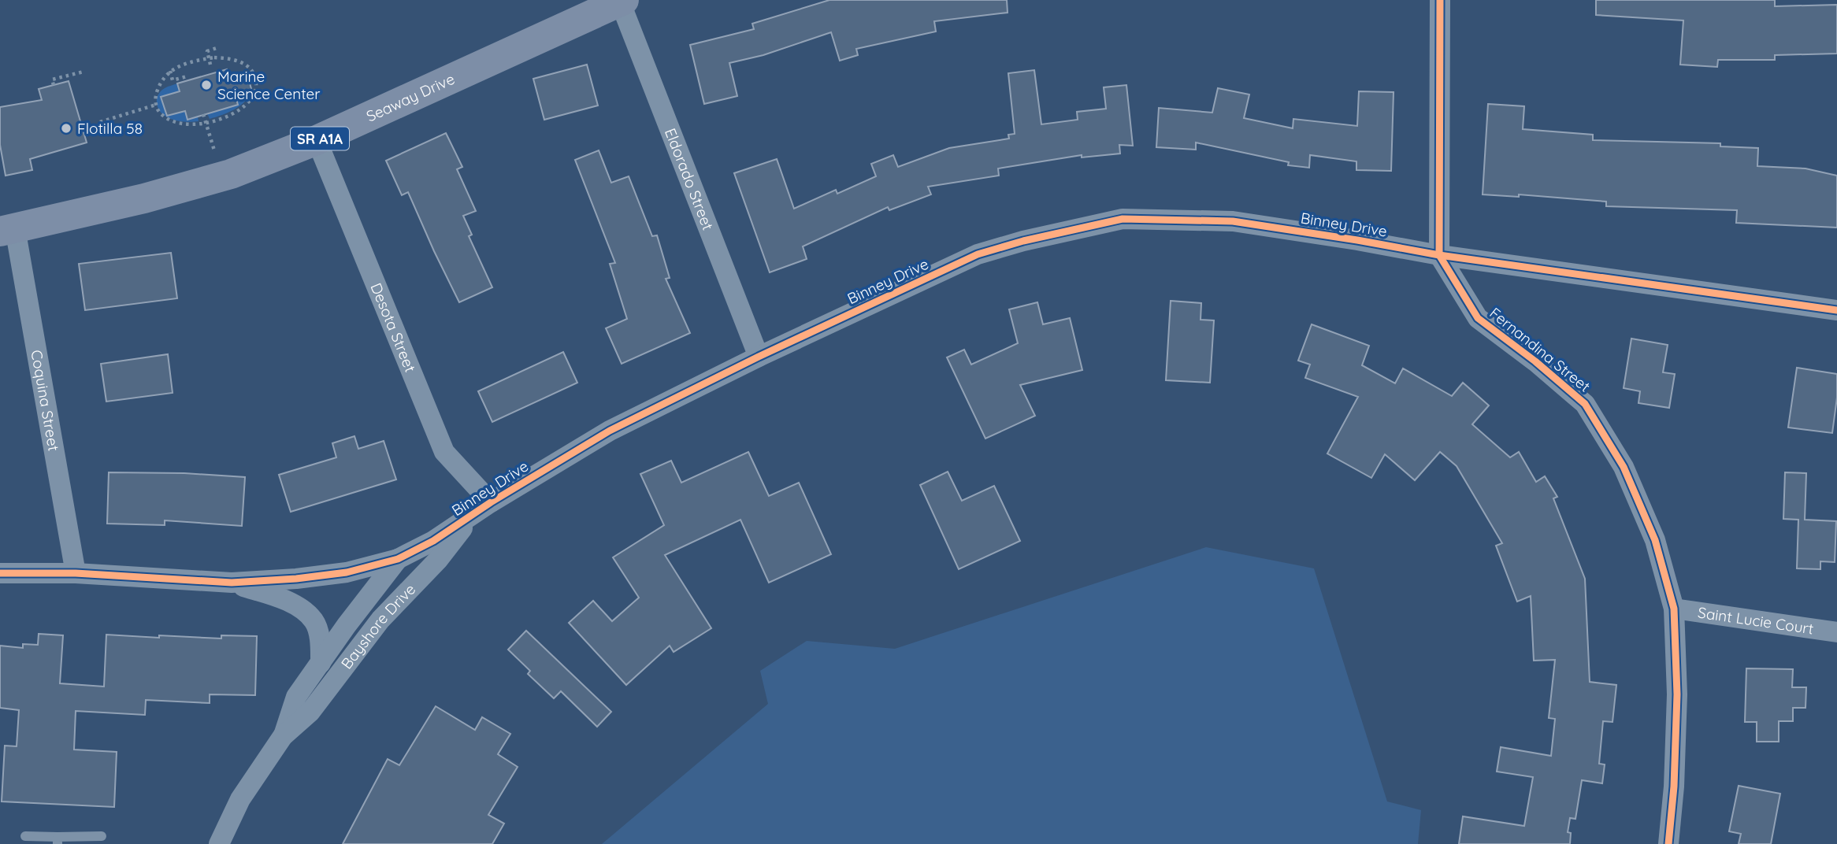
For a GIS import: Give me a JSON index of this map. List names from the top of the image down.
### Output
{
  "streets": {
    "main road": ["Seaway Drive", "SR A1A"],
    "street": [
      "Eldorado Street",
      "Binney Drive",
      "Desota Street",
      "Fernandina Street",
      "Coquina Street",
      "Saint Lucie Court",
      "Bayshore Drive"
    ]
  },
  "crossings": [
    ["Seaway Drive", "Eldorado Street"],
    ["Seaway Drive", "Desota Street"],
    ["Seaway Drive", "Coquina Street"],
    ["Eldorado Street", "Binney Drive"],
    ["Binney Drive", "Desota Street"],
    ["Binney Drive", "Fernandina Street"],
    ["Binney Drive", "Coquina Street"],
    ["Binney Drive", "Bayshore Drive"],
    ["Fernandina Street", "Saint Lucie Court"]
  ],
  "places": ["Marine Science Center", "Flotilla 58"]
}
